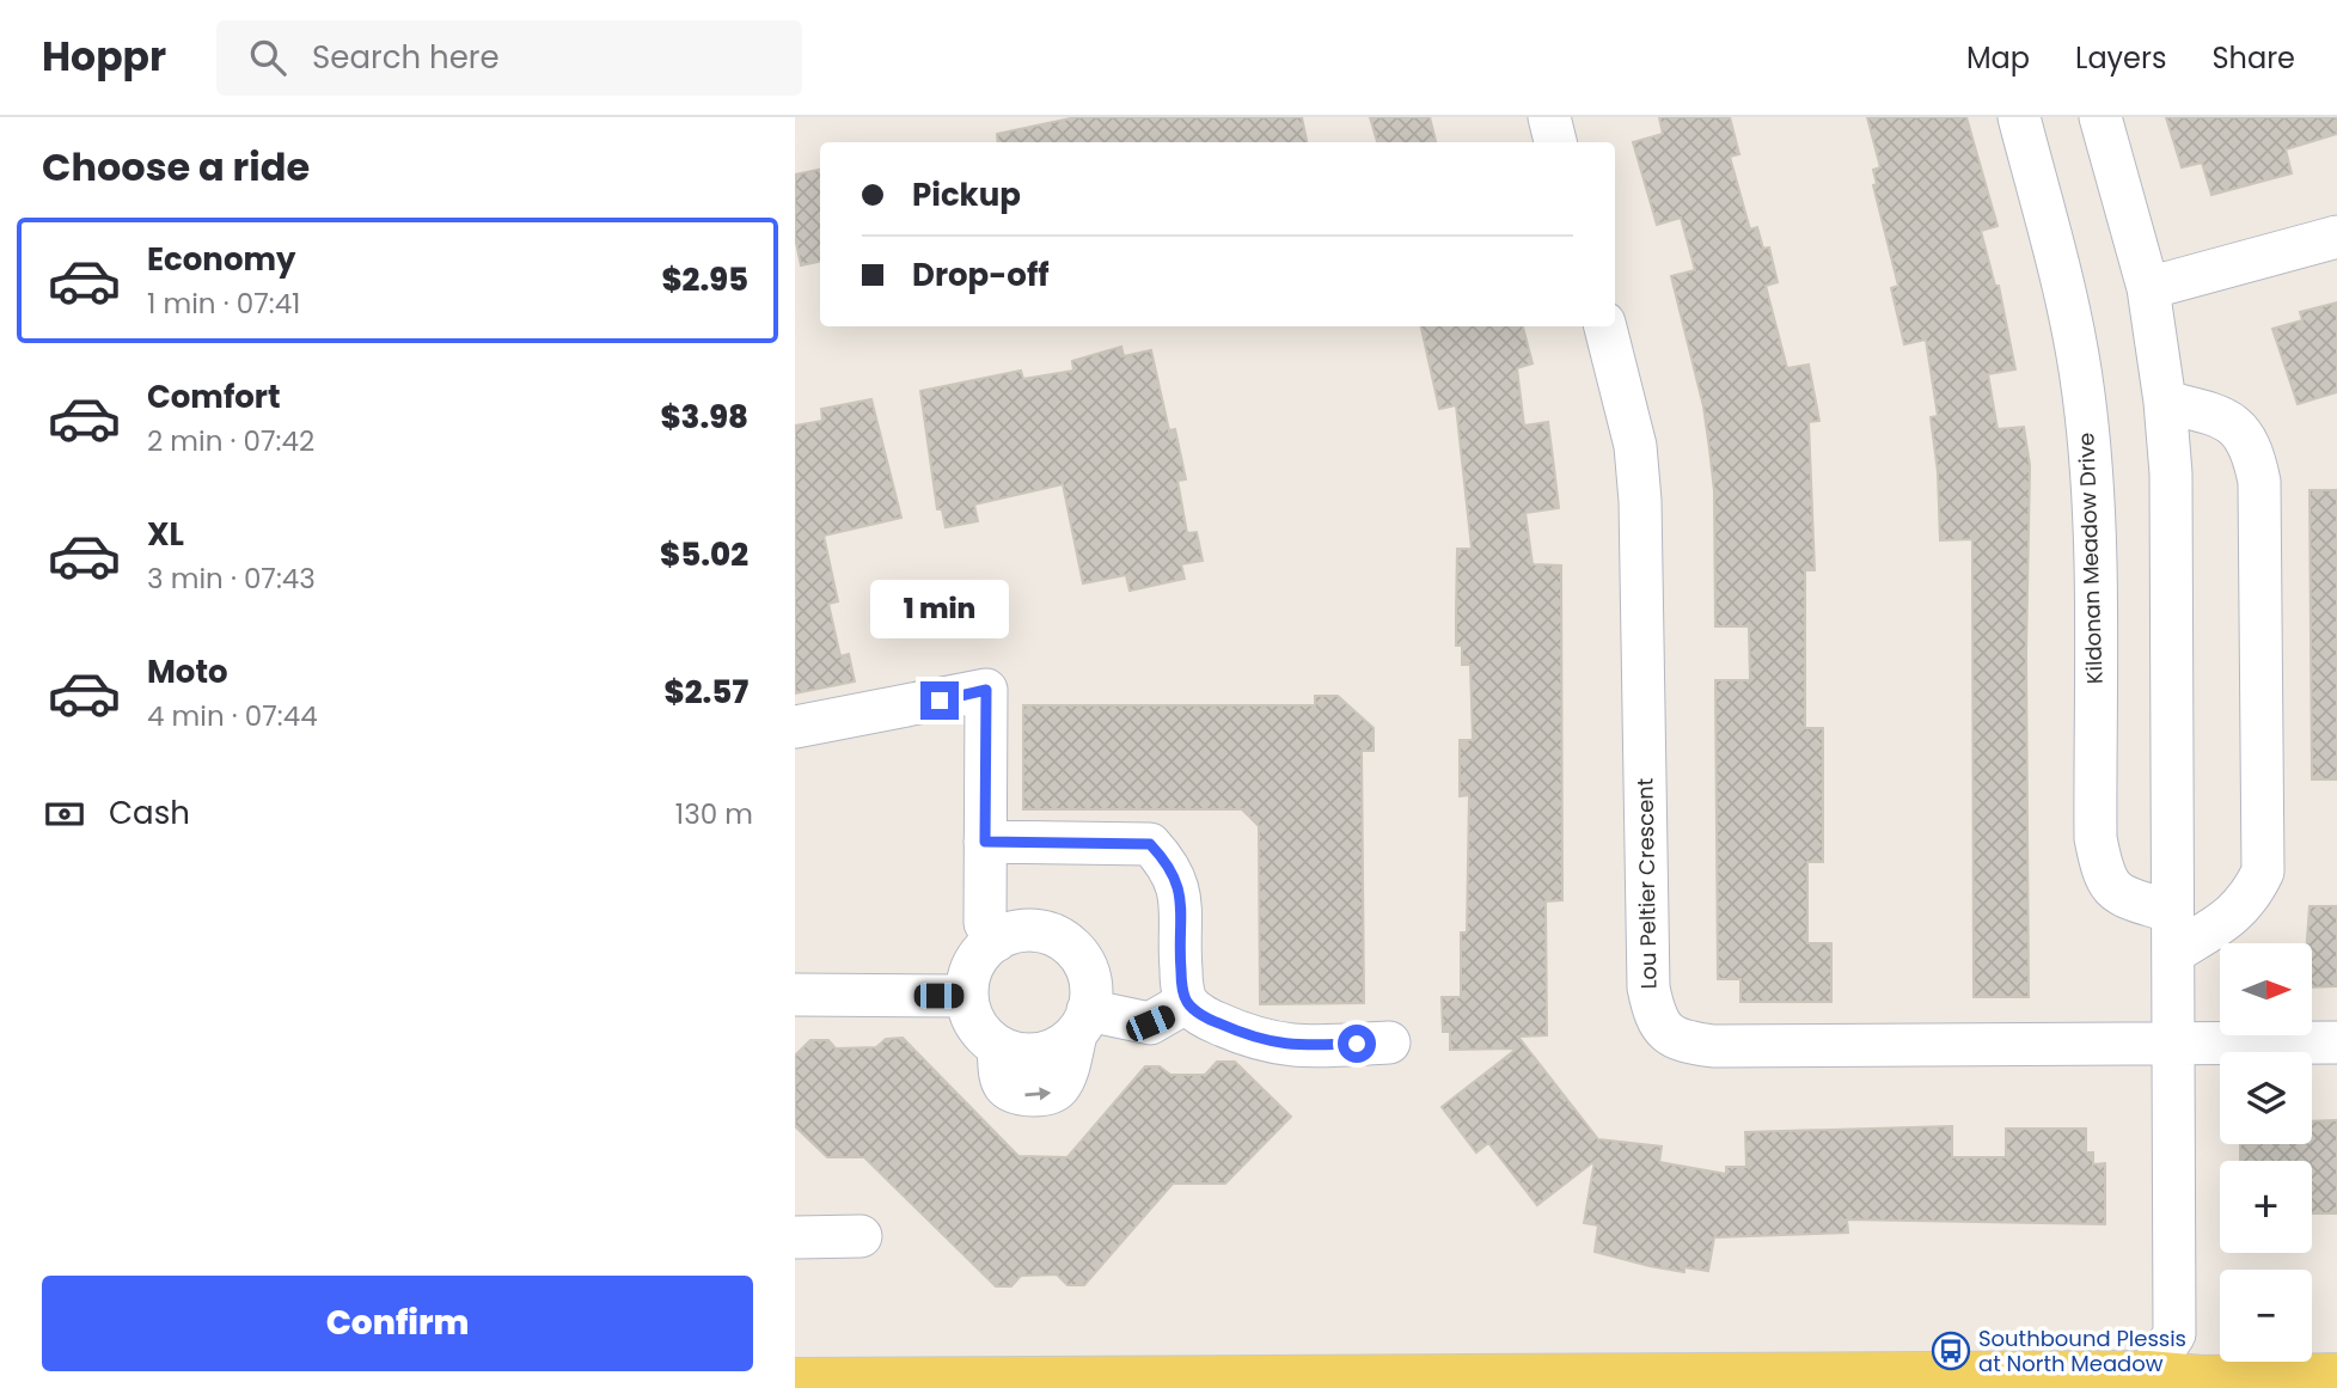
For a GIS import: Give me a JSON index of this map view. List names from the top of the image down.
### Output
{
  "streets": {
    "street": ["Kildonan Meadow Drive", "Lou Peltier Crescent"]
  },
  "places": {
    "bus stop": ["Southbound Plessis at North Meadow"]
  },
  "north": "right",
  "page": {
    "header": "Hoppr",
    "search": "Search here",
    "nav": ["Map", "Layers", "Share"],
    "heading": "Choose a ride",
    "banner": ["Pickup", "Drop-off"],
    "list": [
      {
        "name": "Economy",
        "note": "1 min · 07:41",
        "value": "$2.95"
      },
      {
        "name": "Comfort",
        "note": "2 min · 07:42",
        "value": "$3.98"
      },
      {
        "name": "XL",
        "note": "3 min · 07:43",
        "value": "$5.02"
      },
      {
        "name": "Moto",
        "note": "4 min · 07:44",
        "value": "$2.57"
      }
    ],
    "bubble": "1 min",
    "pay": ["Cash", "130 m"],
    "map_buttons": ["+", "−"],
    "buttons": "Confirm"
  }
}
